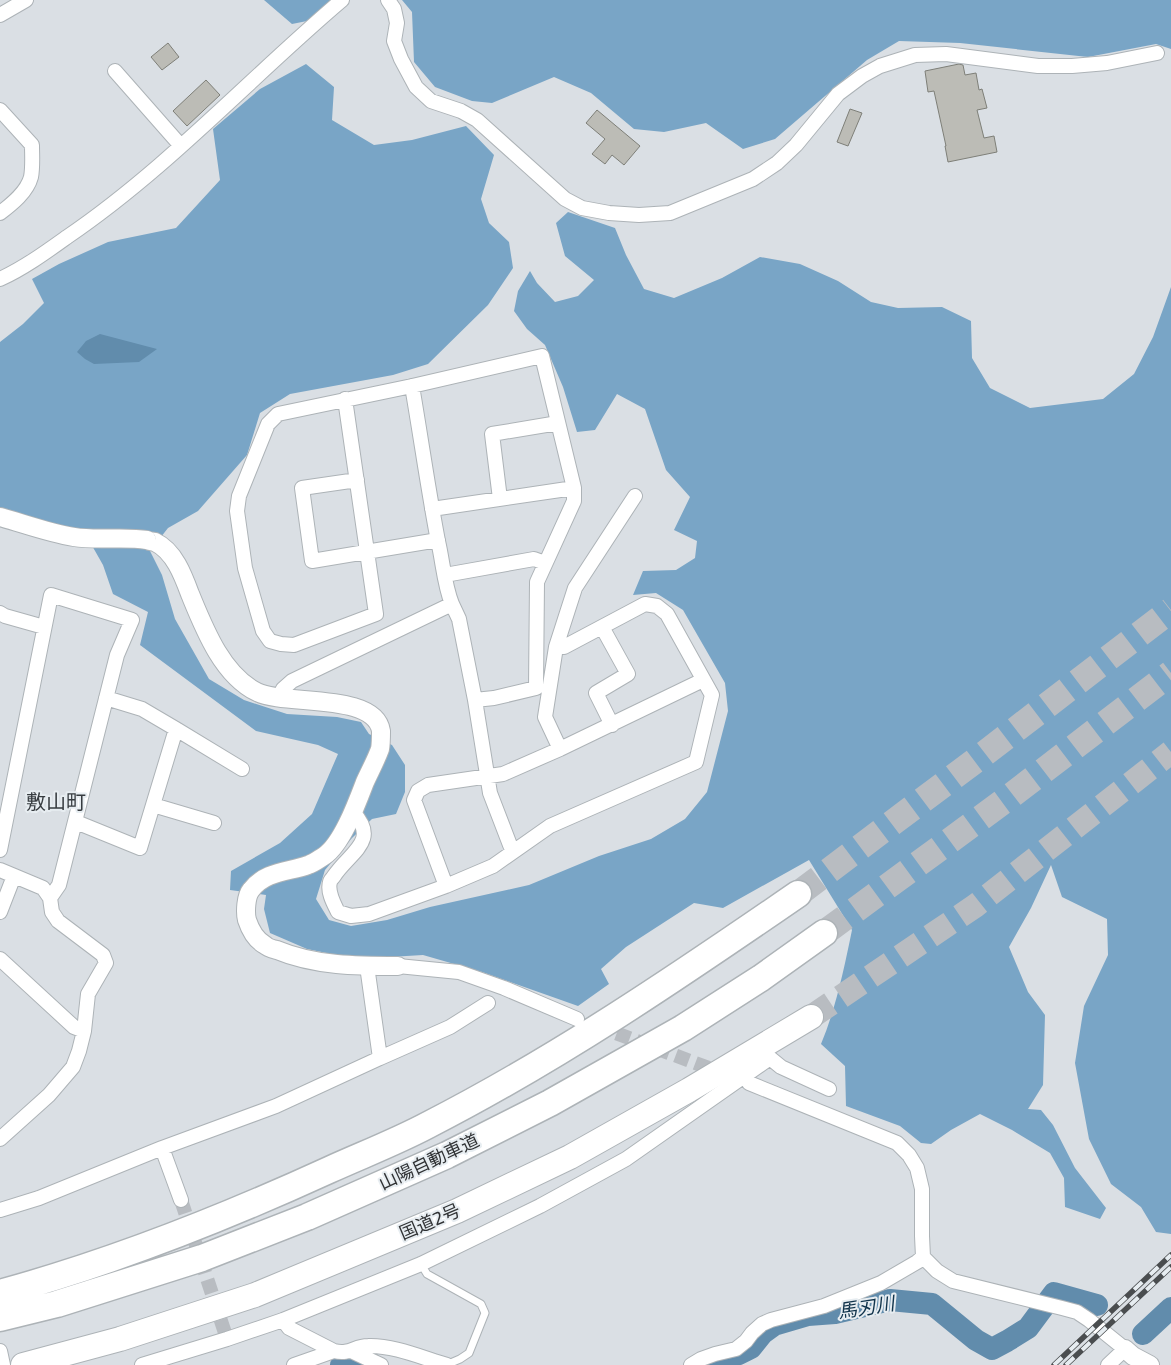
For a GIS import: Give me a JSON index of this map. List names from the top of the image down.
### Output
{
  "streets": {
    "highway": ["山陽自動車道", "国道2号"]
  },
  "districts": ["敷山町"],
  "water": ["馬刃川"]
}
